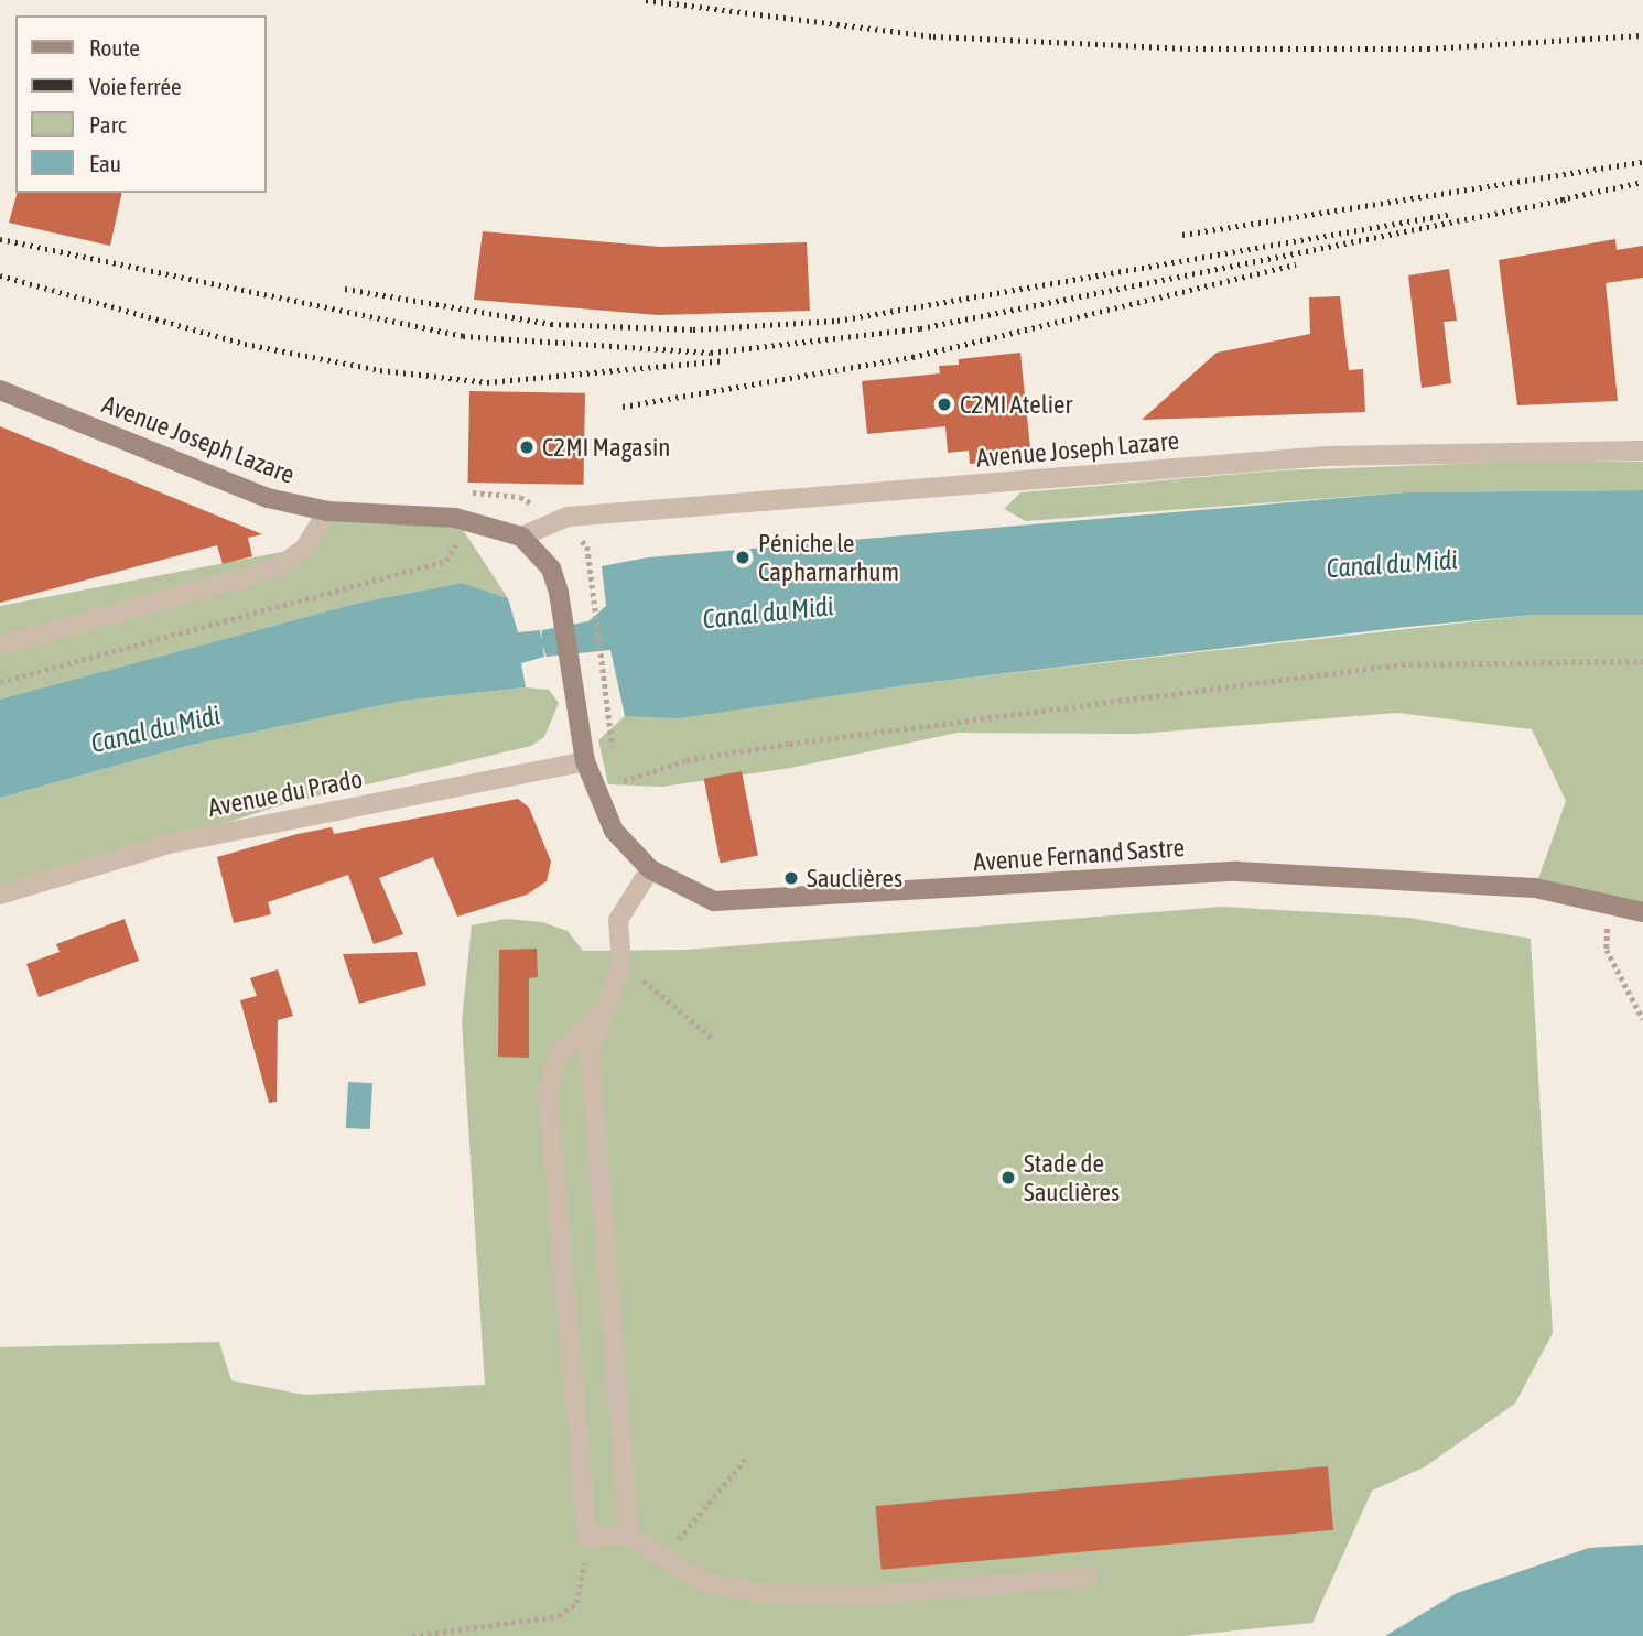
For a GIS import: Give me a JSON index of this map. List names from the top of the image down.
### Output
{
  "streets": {
    "main road": ["Avenue Joseph Lazare", "Avenue Fernand Sastre"],
    "street": ["Avenue du Prado"]
  },
  "crossings": [
    ["Avenue Joseph Lazare", "Avenue Fernand Sastre"],
    ["Avenue du Prado", "Avenue Fernand Sastre"]
  ],
  "water": ["Canal du Midi"],
  "places": [
    "C2MI Atelier",
    "C2MI Magasin",
    "Péniche le Capharnarhum",
    "Sauclières",
    "Stade de Sauclières"
  ],
  "legend": [
    "Route",
    "Voie ferrée",
    "Parc",
    "Eau"
  ]
}
